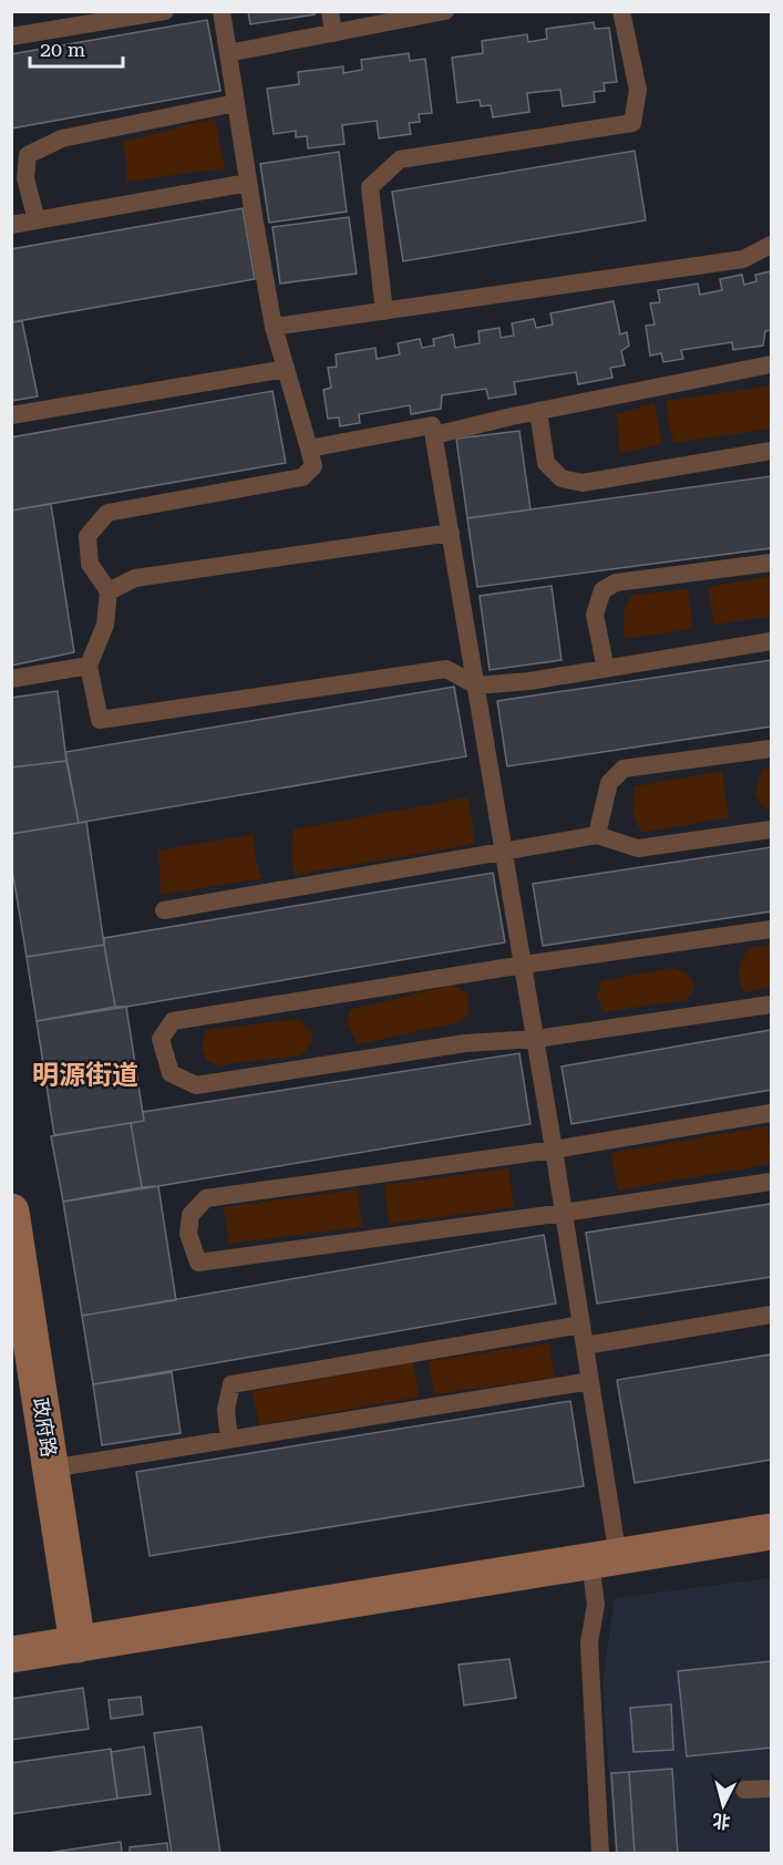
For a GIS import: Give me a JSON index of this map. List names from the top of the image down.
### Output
{
  "streets": {
    "street": ["政府路"]
  },
  "districts": ["明源街道"],
  "scale_bar": "20 m",
  "north": "bottom"
}
